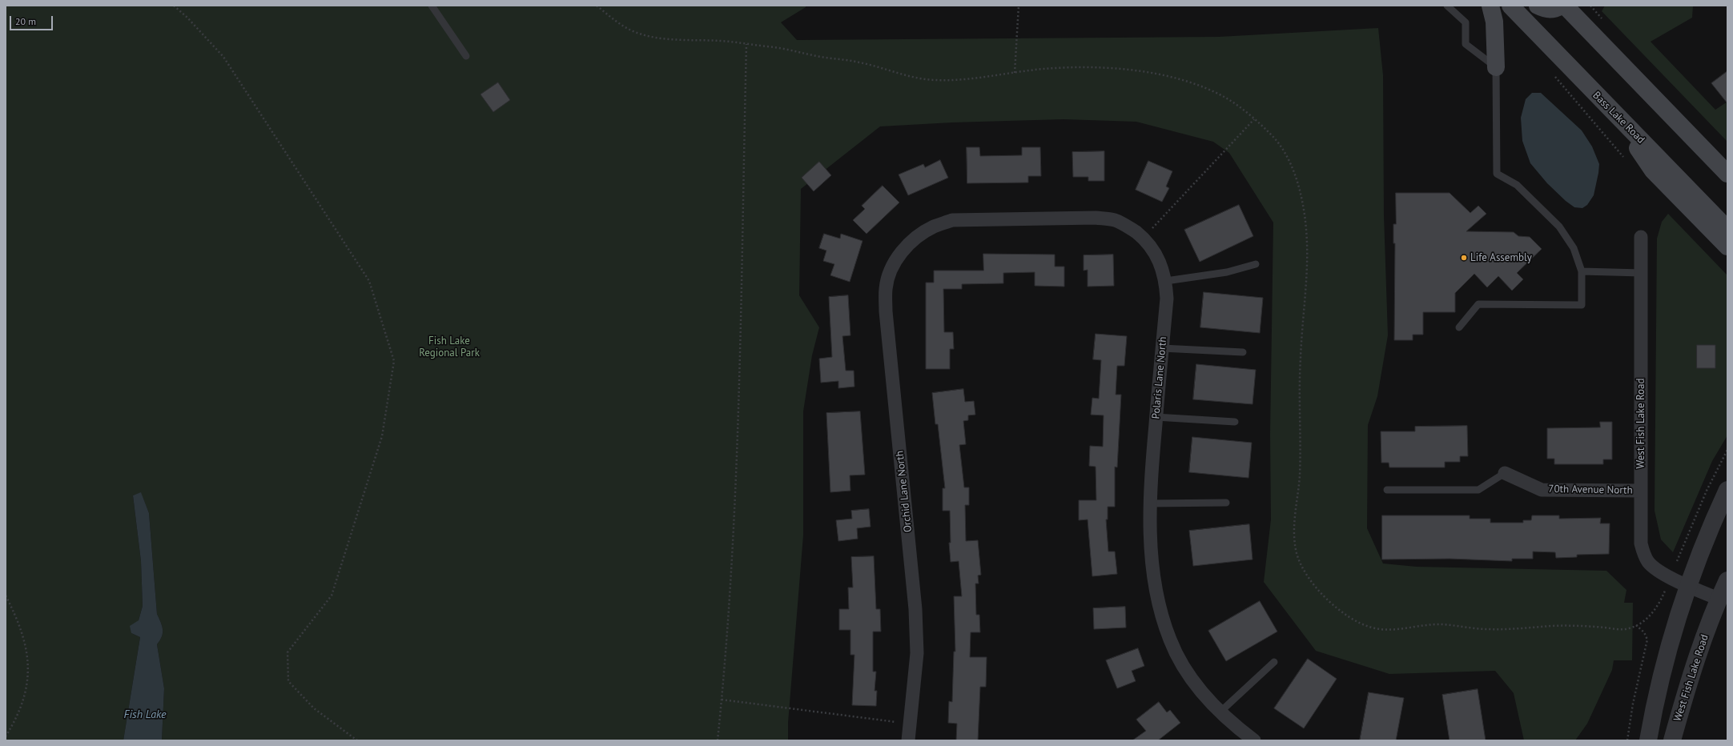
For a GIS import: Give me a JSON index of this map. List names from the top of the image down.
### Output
{
  "streets": {
    "main road": ["Bass Lake Road"],
    "street": [
      "Polaris Lane North",
      "West Fish Lake Road",
      "70th Avenue North",
      "Orchid Lane North"
    ]
  },
  "crossings": [
    ["Polaris Lane North", "Orchid Lane North"],
    ["West Fish Lake Road", "70th Avenue North"]
  ],
  "water": ["Fish Lake"],
  "parks": ["Fish Lake Regional Park"],
  "places": ["Life Assembly"],
  "scale_bar": "20 m"
}
